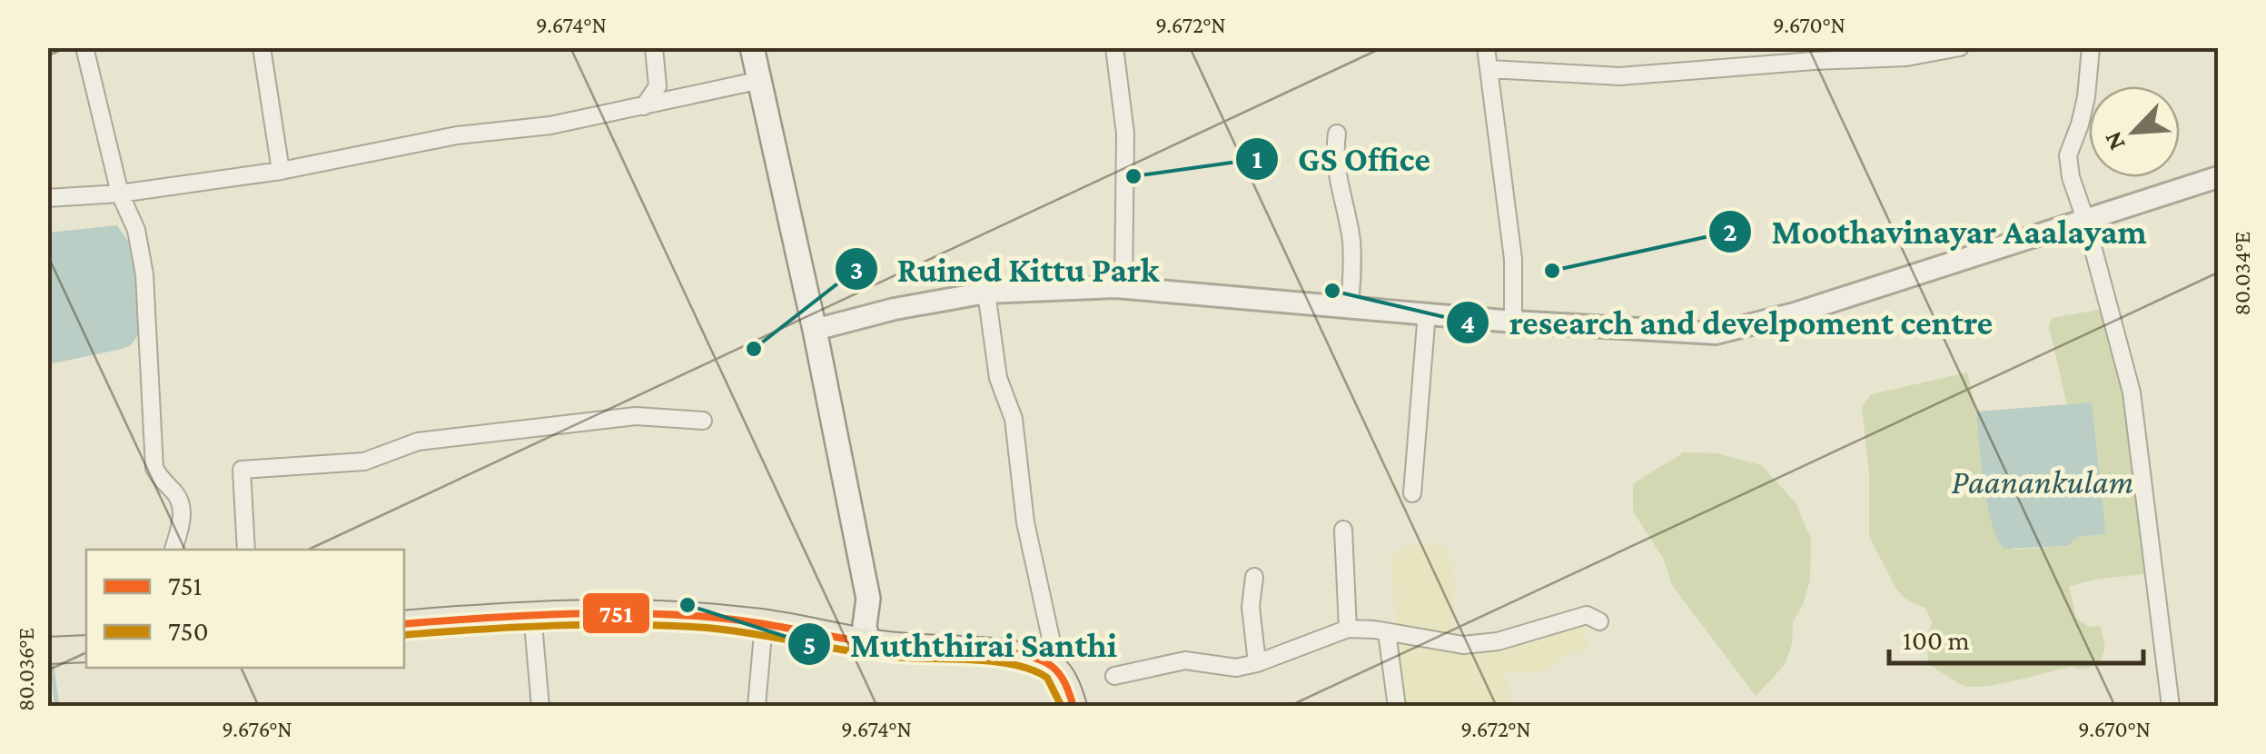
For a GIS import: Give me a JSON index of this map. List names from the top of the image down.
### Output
{
  "water": ["Paanankulam"],
  "places": [
    "GS Office",
    "Moothavinayar Aaalayam",
    "research and develpoment centre",
    "Ruined Kittu Park",
    "Muththirai Santhi"
  ],
  "lines": ["transit line 751", "transit line 750"],
  "legend": ["751", "750"],
  "scale_bar": "100 m",
  "north": "bottom left",
  "coordinates": [
    "9.674°N",
    "9.672°N",
    "9.670°N",
    "80.034°E",
    "80.036°E",
    "9.676°N"
  ]
}
